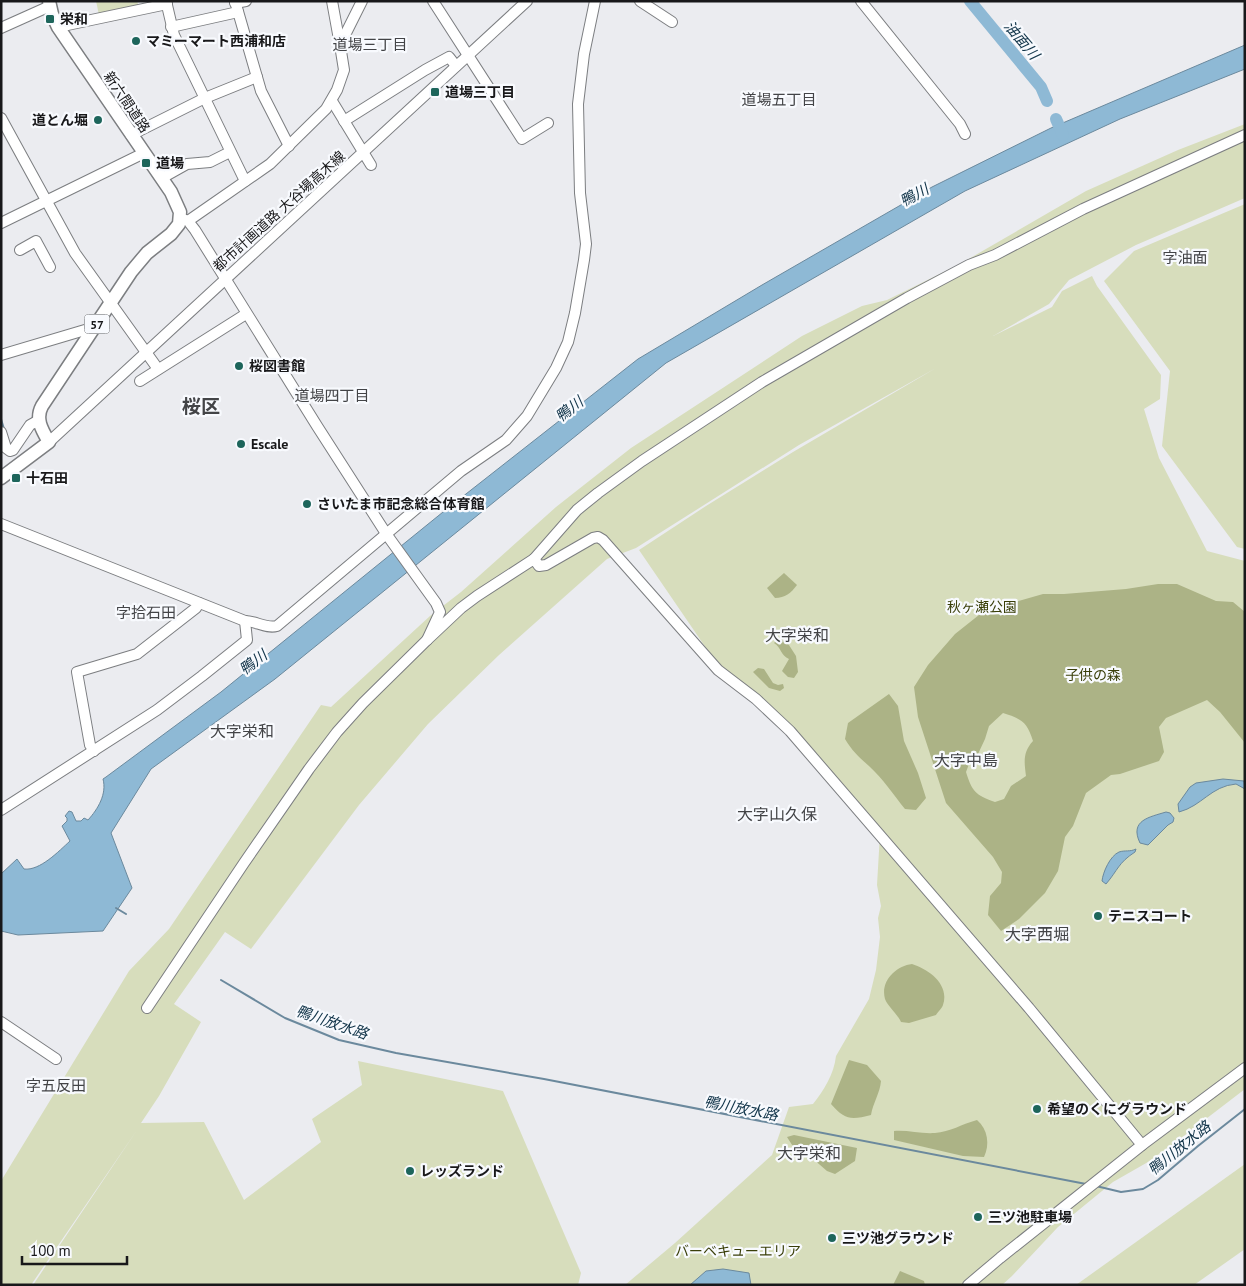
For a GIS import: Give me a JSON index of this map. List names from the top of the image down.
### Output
{
  "streets": {
    "main road": ["新六間道路", "57"],
    "street": ["都市計画道路 大谷場高木線"]
  },
  "crossings": [
    ["新六間道路", "57"]
  ],
  "districts": [
    "道場三丁目",
    "道場五丁目",
    "字油面",
    "道場四丁目",
    "桜区",
    "字拾石田",
    "大字栄和",
    "大字栄和",
    "大字中島",
    "大字山久保",
    "大字西堀",
    "字五反田",
    "大字栄和"
  ],
  "water": ["油面川", "鴨川", "鴨川放水路"],
  "parks": ["秋ヶ瀬公園", "子供の森", "バーベキューエリア"],
  "places": {
    "transit": [
      "栄和",
      "道場三丁目",
      "道場",
      "十石田"
    ],
    "other": [
      "マミーマート西浦和店",
      "道とん堀",
      "桜図書館",
      "Escale",
      "さいたま市記念総合体育館",
      "テニスコート",
      "希望のくにグラウンド",
      "レッズランド",
      "三ツ池駐車場",
      "三ツ池グラウンド"
    ]
  },
  "scale_bar": "100 m"
}
